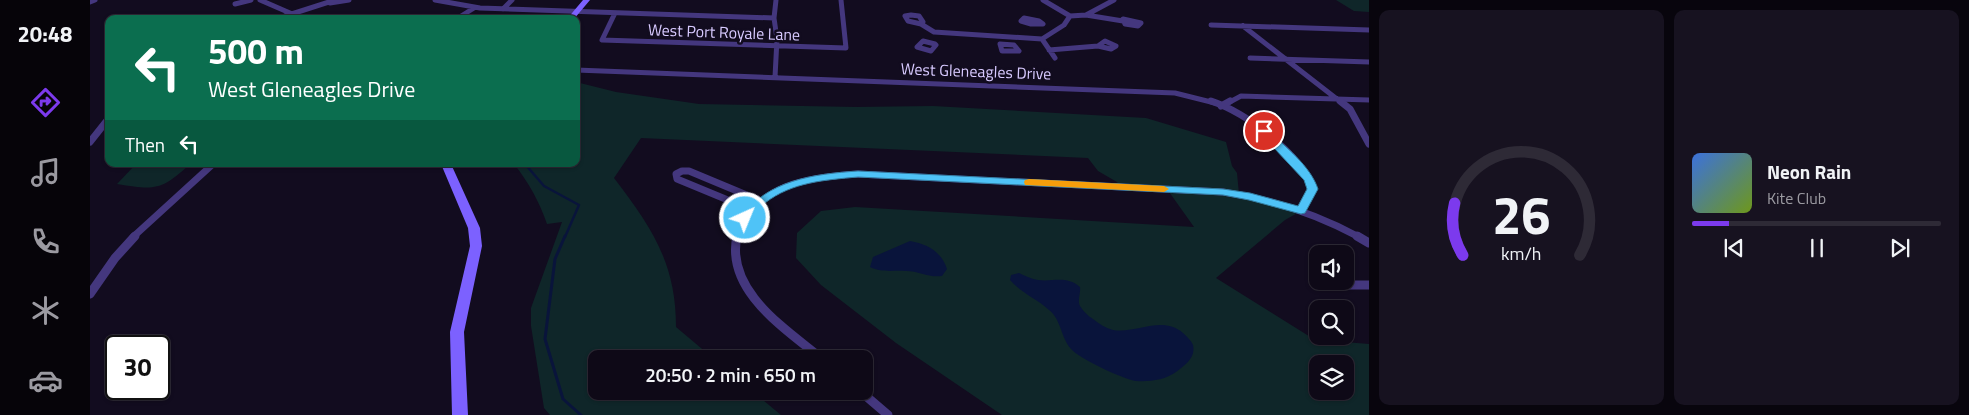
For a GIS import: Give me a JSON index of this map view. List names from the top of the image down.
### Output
{
  "streets": {
    "street": ["West Port Royale Lane", "West Gleneagles Drive"]
  },
  "page": {
    "tabs": "20:48",
    "turn": ["500 m", "West Gleneagles Drive"],
    "then": "Then",
    "song": ["Neon Rain", "Kite Club"],
    "limit": "30",
    "trip": "20:50 · 2 min · 650 m",
    "gauge": ["26", "km/h"]
  }
}
